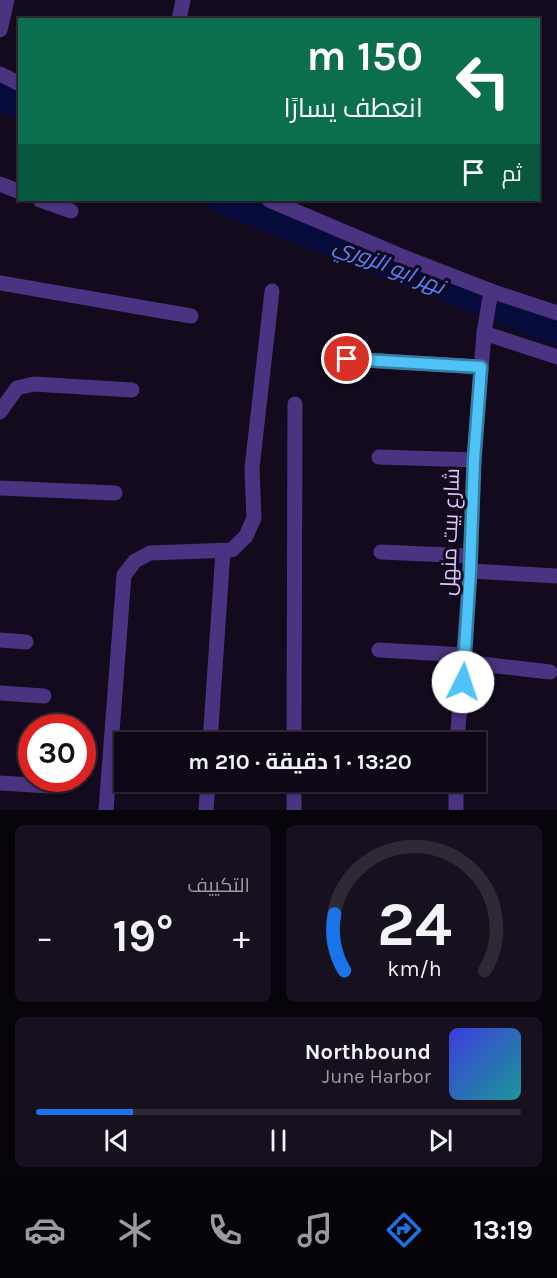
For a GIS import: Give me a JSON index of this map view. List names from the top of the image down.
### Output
{
  "streets": {
    "street": ["شارع بيت منهل"]
  },
  "water": ["نهر ابو الزوري"],
  "page": {
    "turn": ["150 m", "انعطف يسارًا"],
    "then": "ثم",
    "limit": "30",
    "trip": "13:20 · 1 دقيقة · 210 m",
    "tile": "التكييف",
    "heat": ["−", "19°", "+"],
    "song": ["Northbound", "June Harbor"],
    "tabs": "13:19",
    "gauge": ["24", "km/h"]
  }
}
